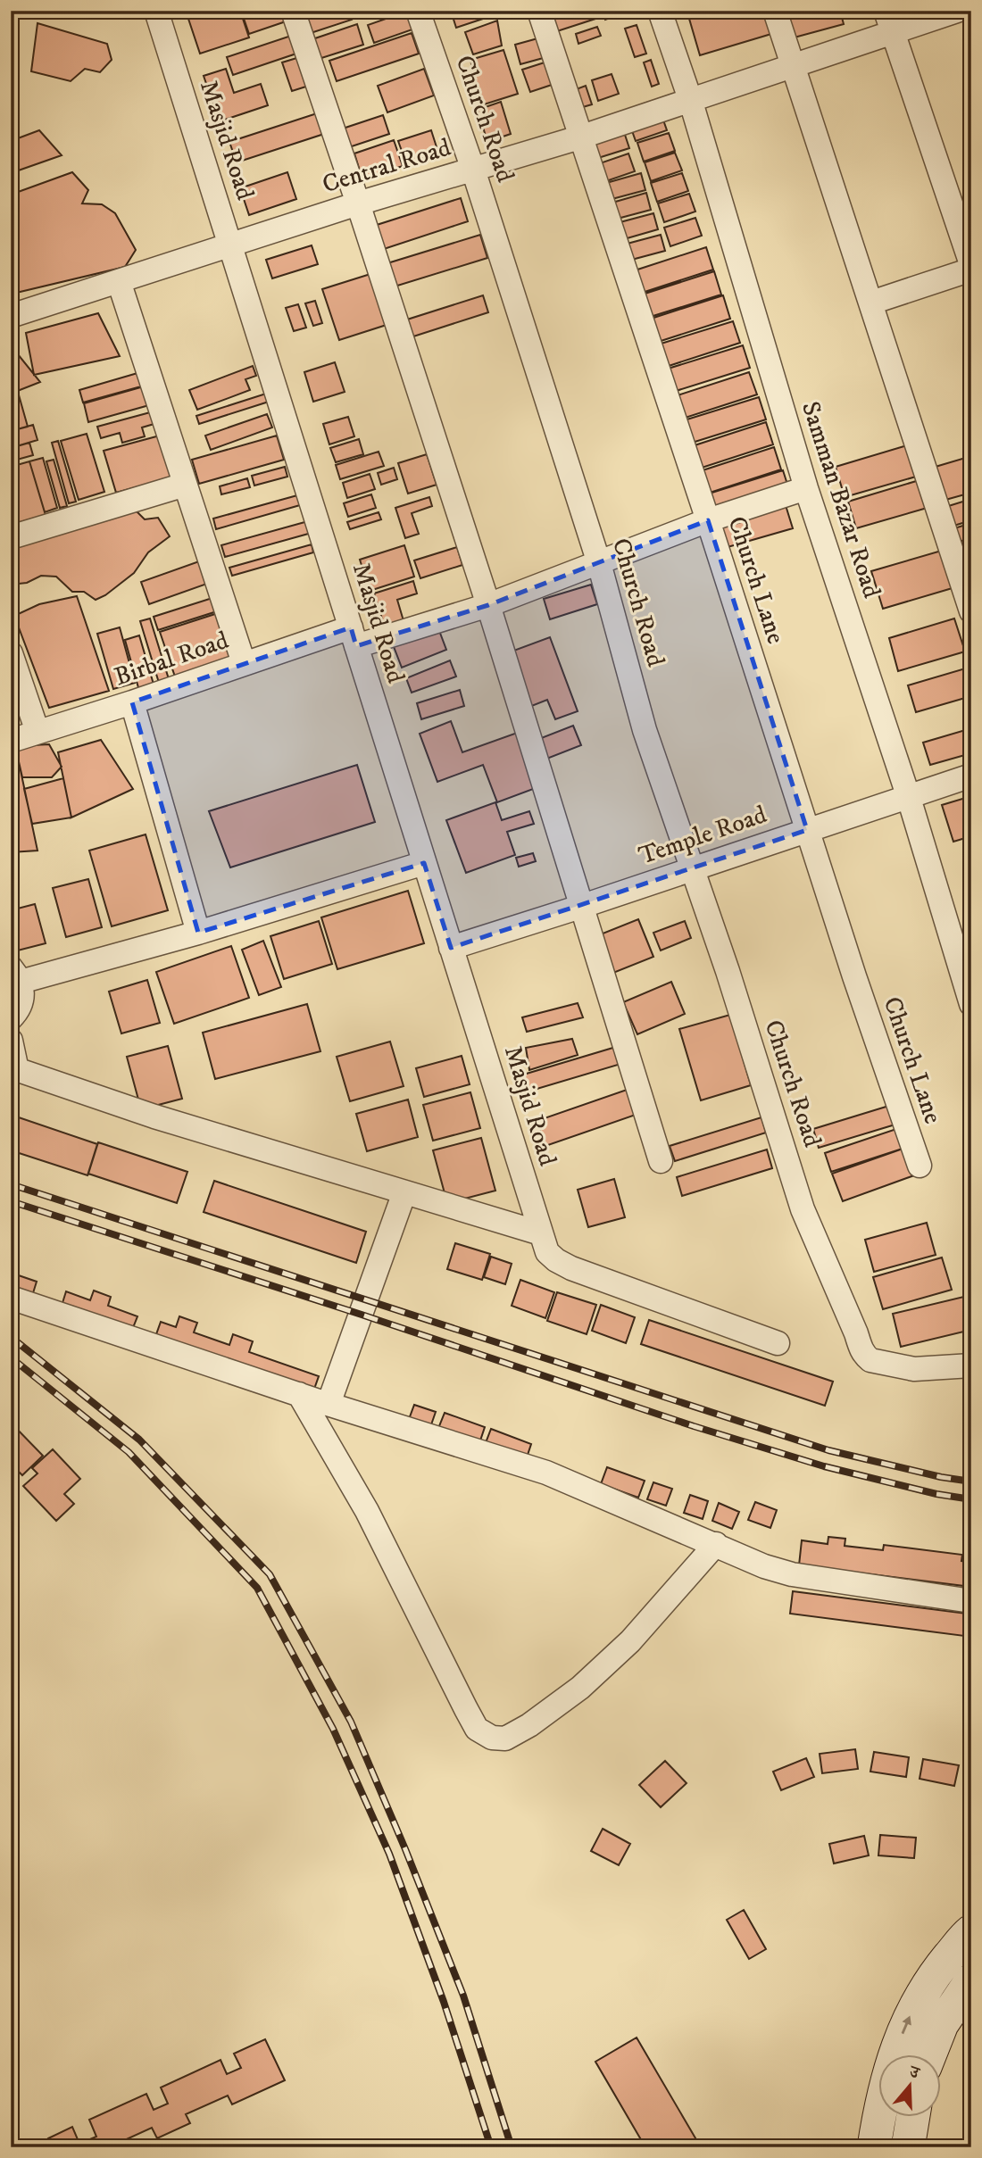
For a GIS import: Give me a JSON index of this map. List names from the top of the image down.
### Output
{
  "streets": {
    "street": [
      "Church Road",
      "Masjid Road",
      "Central Road",
      "Samman Bazar Road",
      "Church Lane",
      "Birbal Road",
      "Temple Road"
    ]
  },
  "crossings": [
    ["Church Road", "Central Road"],
    ["Church Road", "Birbal Road"],
    ["Church Road", "Temple Road"],
    ["Masjid Road", "Central Road"],
    ["Masjid Road", "Birbal Road"],
    ["Masjid Road", "Temple Road"],
    ["Central Road", "Samman Bazar Road"],
    ["Central Road", "Church Lane"],
    ["Samman Bazar Road", "Birbal Road"],
    ["Samman Bazar Road", "Temple Road"],
    ["Church Lane", "Birbal Road"],
    ["Church Lane", "Temple Road"]
  ],
  "north": "top"
}
